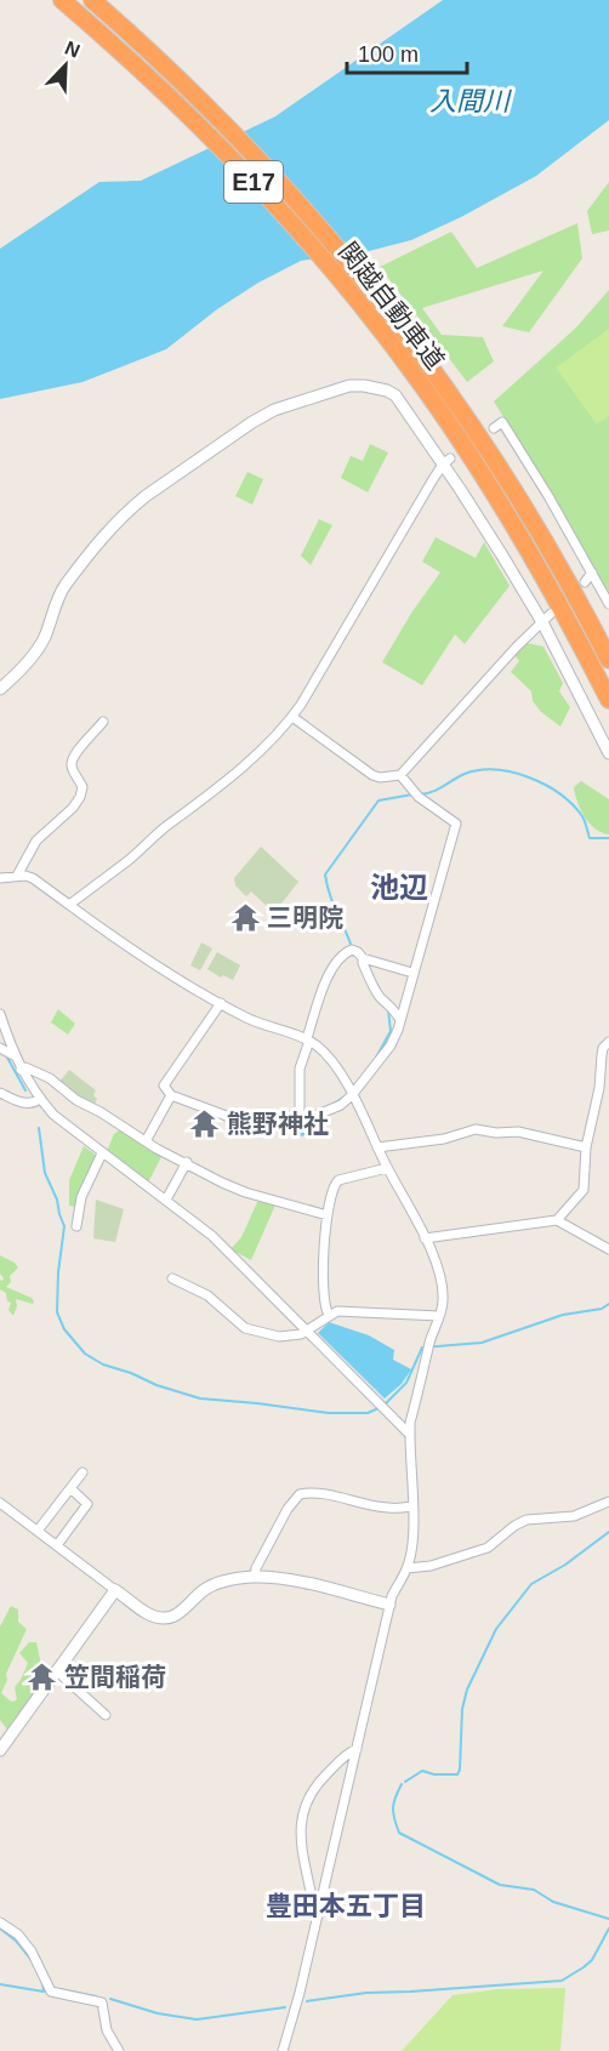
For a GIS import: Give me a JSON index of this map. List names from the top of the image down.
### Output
{
  "streets": {
    "highway": ["E17", "関越自動車道"]
  },
  "districts": ["池辺", "豊田本五丁目"],
  "water": ["入間川"],
  "places": {
    "temple": ["三明院", "熊野神社", "笠間稲荷"]
  },
  "scale_bar": "100 m",
  "north": "top right"
}
